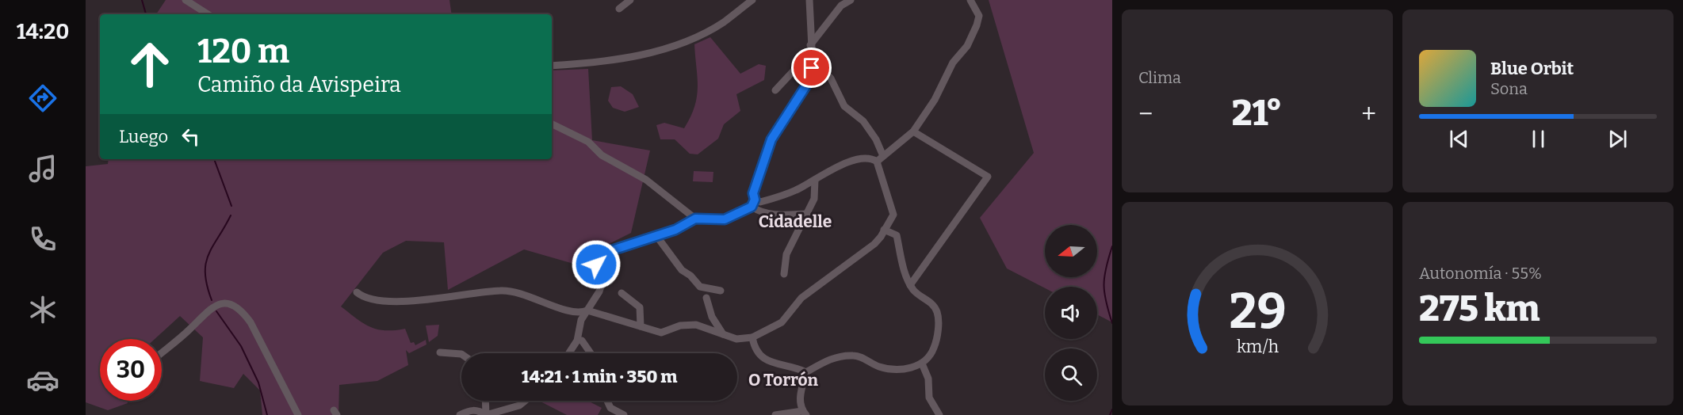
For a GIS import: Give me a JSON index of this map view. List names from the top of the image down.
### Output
{
  "districts": ["Cidadelle", "O Torrón"],
  "north": "left",
  "page": {
    "tabs": "14:20",
    "tile": [
      "Clima",
      ["Autonomía · 55%", "275 km"]
    ],
    "turn": ["120 m", "Camiño da Avispeira"],
    "song": ["Blue Orbit", "Sona"],
    "heat": ["−", "21°", "+"],
    "then": "Luego",
    "limit": "30",
    "trip": "14:21 · 1 min · 350 m",
    "gauge": ["29", "km/h"]
  }
}
